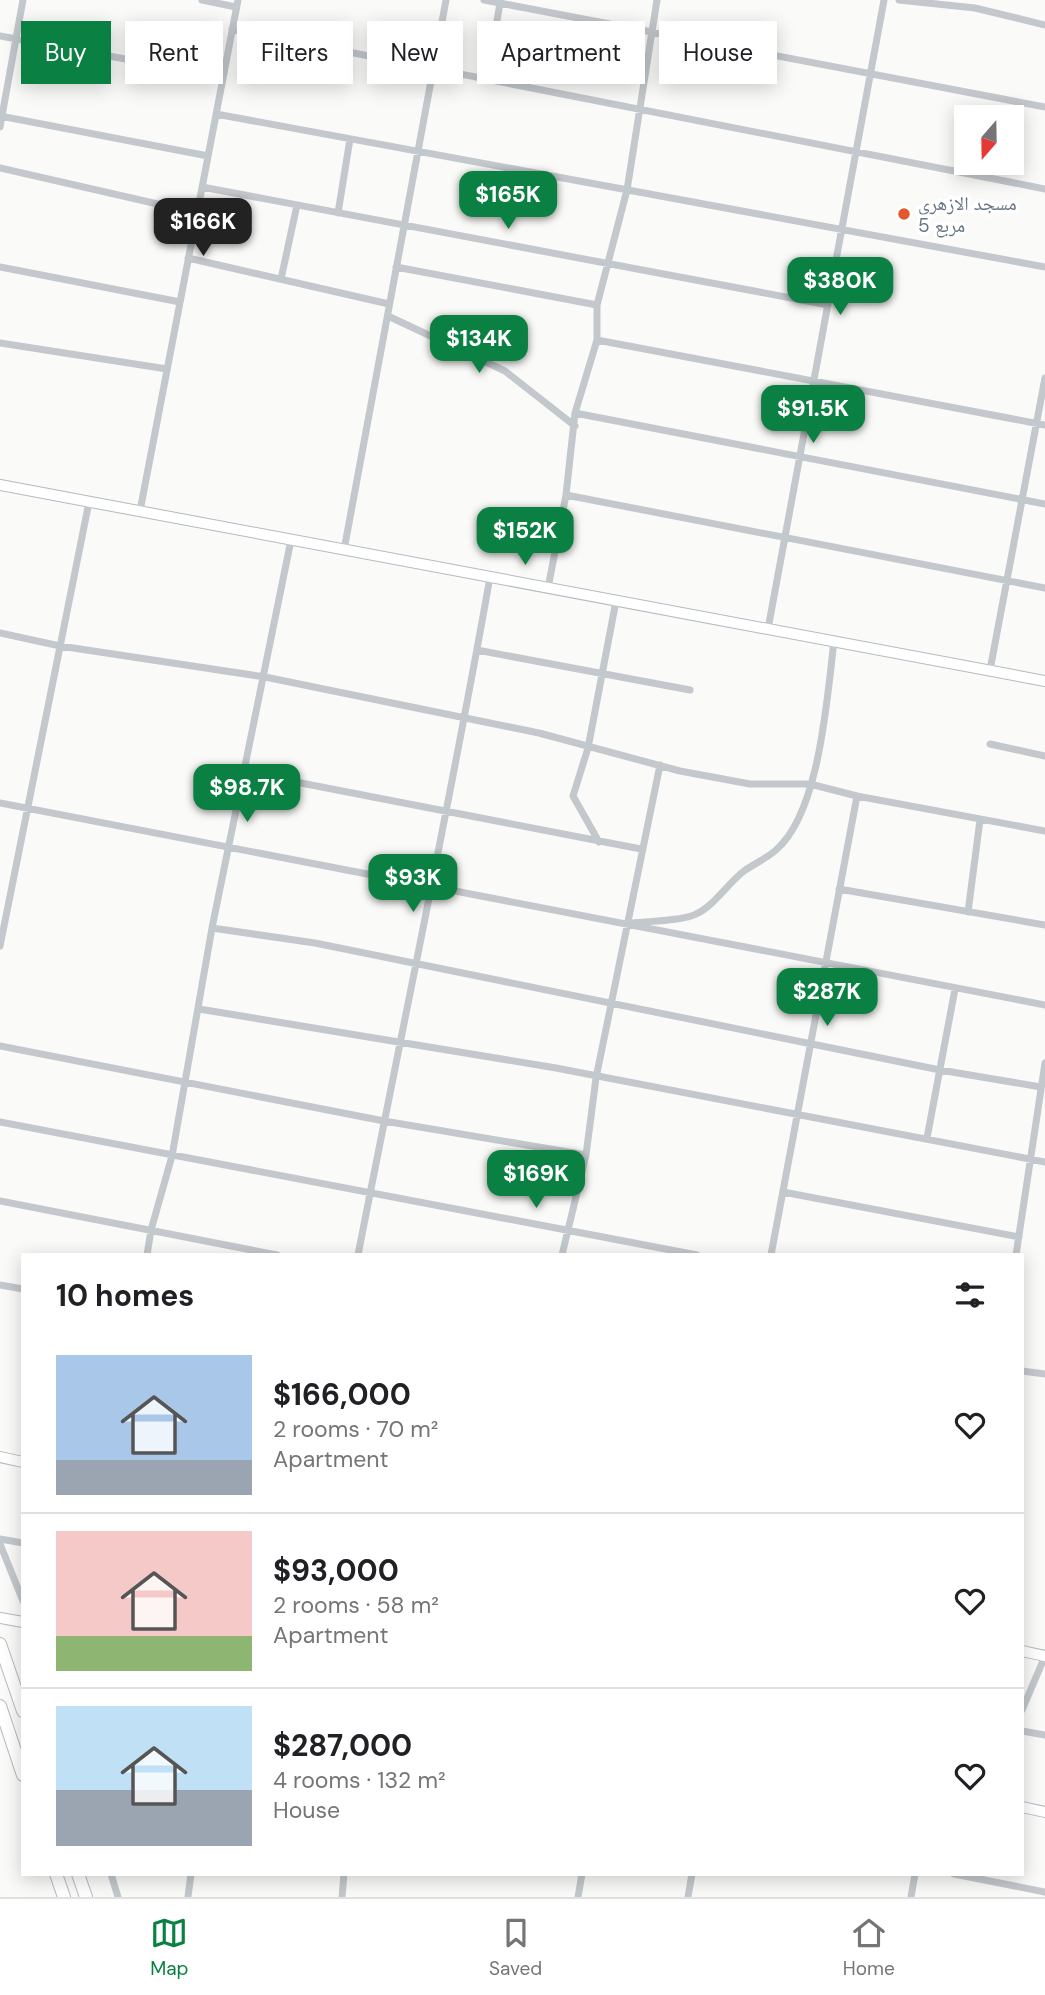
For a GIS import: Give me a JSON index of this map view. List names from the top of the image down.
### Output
{
  "places": ["مسجد الازهري مربع 5"],
  "north": "bottom",
  "page": {
    "chip": [
      "Buy",
      "Rent",
      "Filters",
      "New",
      "Apartment",
      "House"
    ],
    "price": [
      "$165K",
      "$166K",
      "$380K",
      "$134K",
      "$91.5K",
      "$152K",
      "$98.7K",
      "$93K",
      "$287K",
      "$169K"
    ],
    "heading": "10 homes",
    "list": [
      {
        "name": "$166,000",
        "note": "2 rooms · 70 m² · Apartment"
      },
      {
        "name": "$93,000",
        "note": "2 rooms · 58 m² · Apartment"
      },
      {
        "name": "$287,000",
        "note": "4 rooms · 132 m² · House"
      }
    ],
    "tabs": ["Map", "Saved", "Home"]
  }
}
